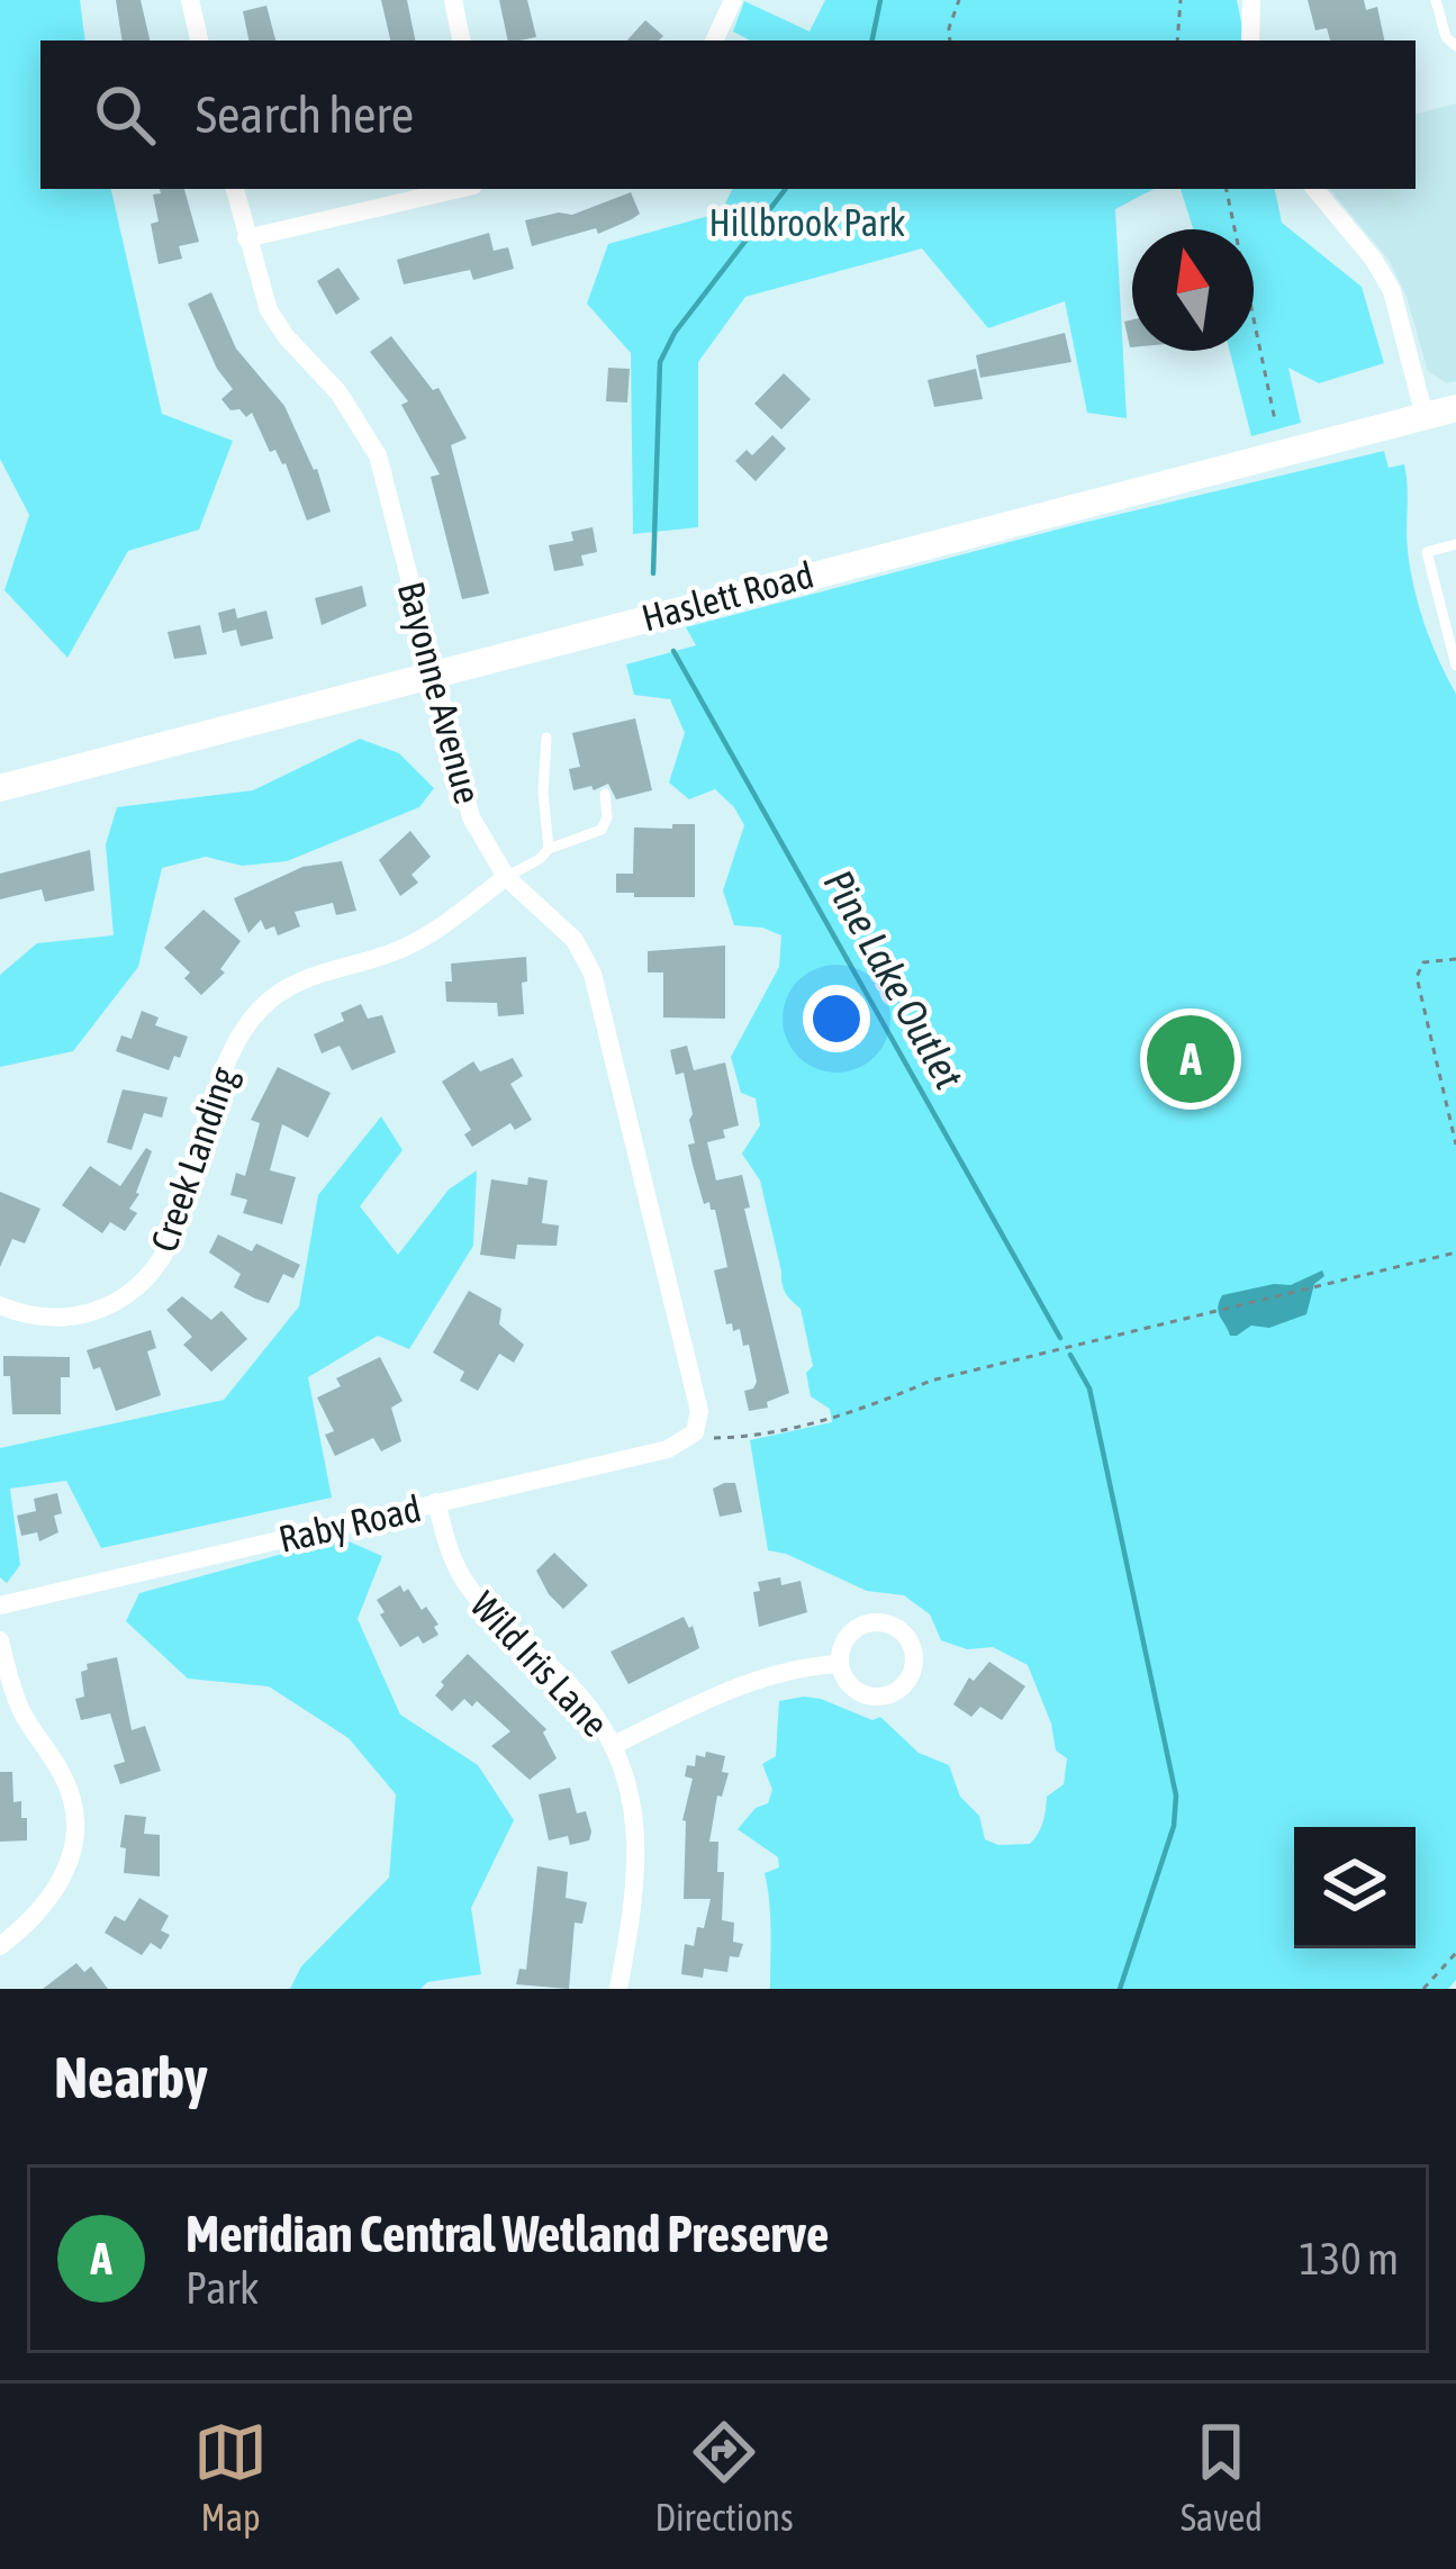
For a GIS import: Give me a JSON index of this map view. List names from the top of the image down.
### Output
{
  "streets": {
    "main road": ["Haslett Road"],
    "street": [
      "Bayonne Avenue",
      "Creek Landing",
      "Raby Road",
      "Wild Iris Lane"
    ]
  },
  "crossings": [
    ["Haslett Road", "Bayonne Avenue"],
    ["Bayonne Avenue", "Creek Landing"],
    ["Bayonne Avenue", "Raby Road"],
    ["Raby Road", "Wild Iris Lane"]
  ],
  "water": ["Pine Lake Outlet"],
  "parks": ["Hillbrook Park"],
  "north": "top",
  "page": {
    "search": "Search here",
    "pins": "A",
    "heading": "Nearby",
    "list": [
      {
        "mark": "A",
        "name": "Meridian Central Wetland Preserve",
        "note": "Park",
        "value": "130 m"
      }
    ],
    "nav": ["Map", "Directions", "Saved"]
  }
}
